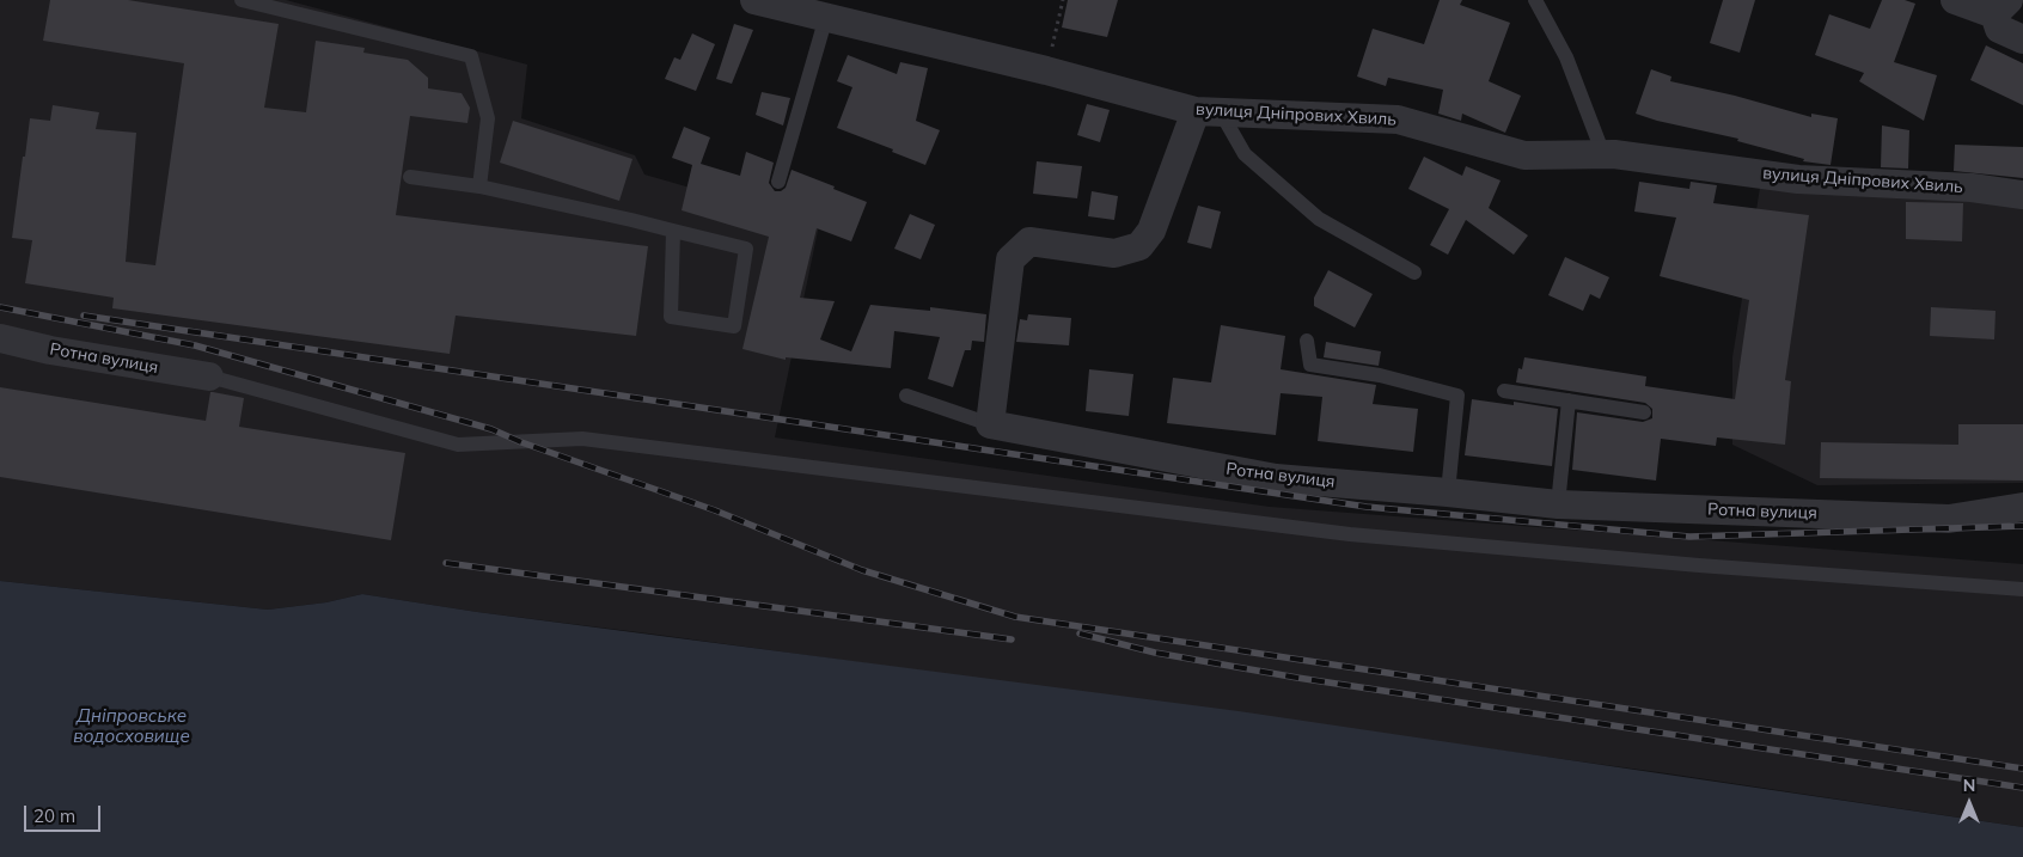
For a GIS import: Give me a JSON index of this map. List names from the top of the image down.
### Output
{
  "streets": {
    "street": ["вулиця Дніпрових Хвиль", "Ротна вулиця"]
  },
  "water": ["Дніпровське водосховище"],
  "scale_bar": "20 m",
  "north": "top"
}
